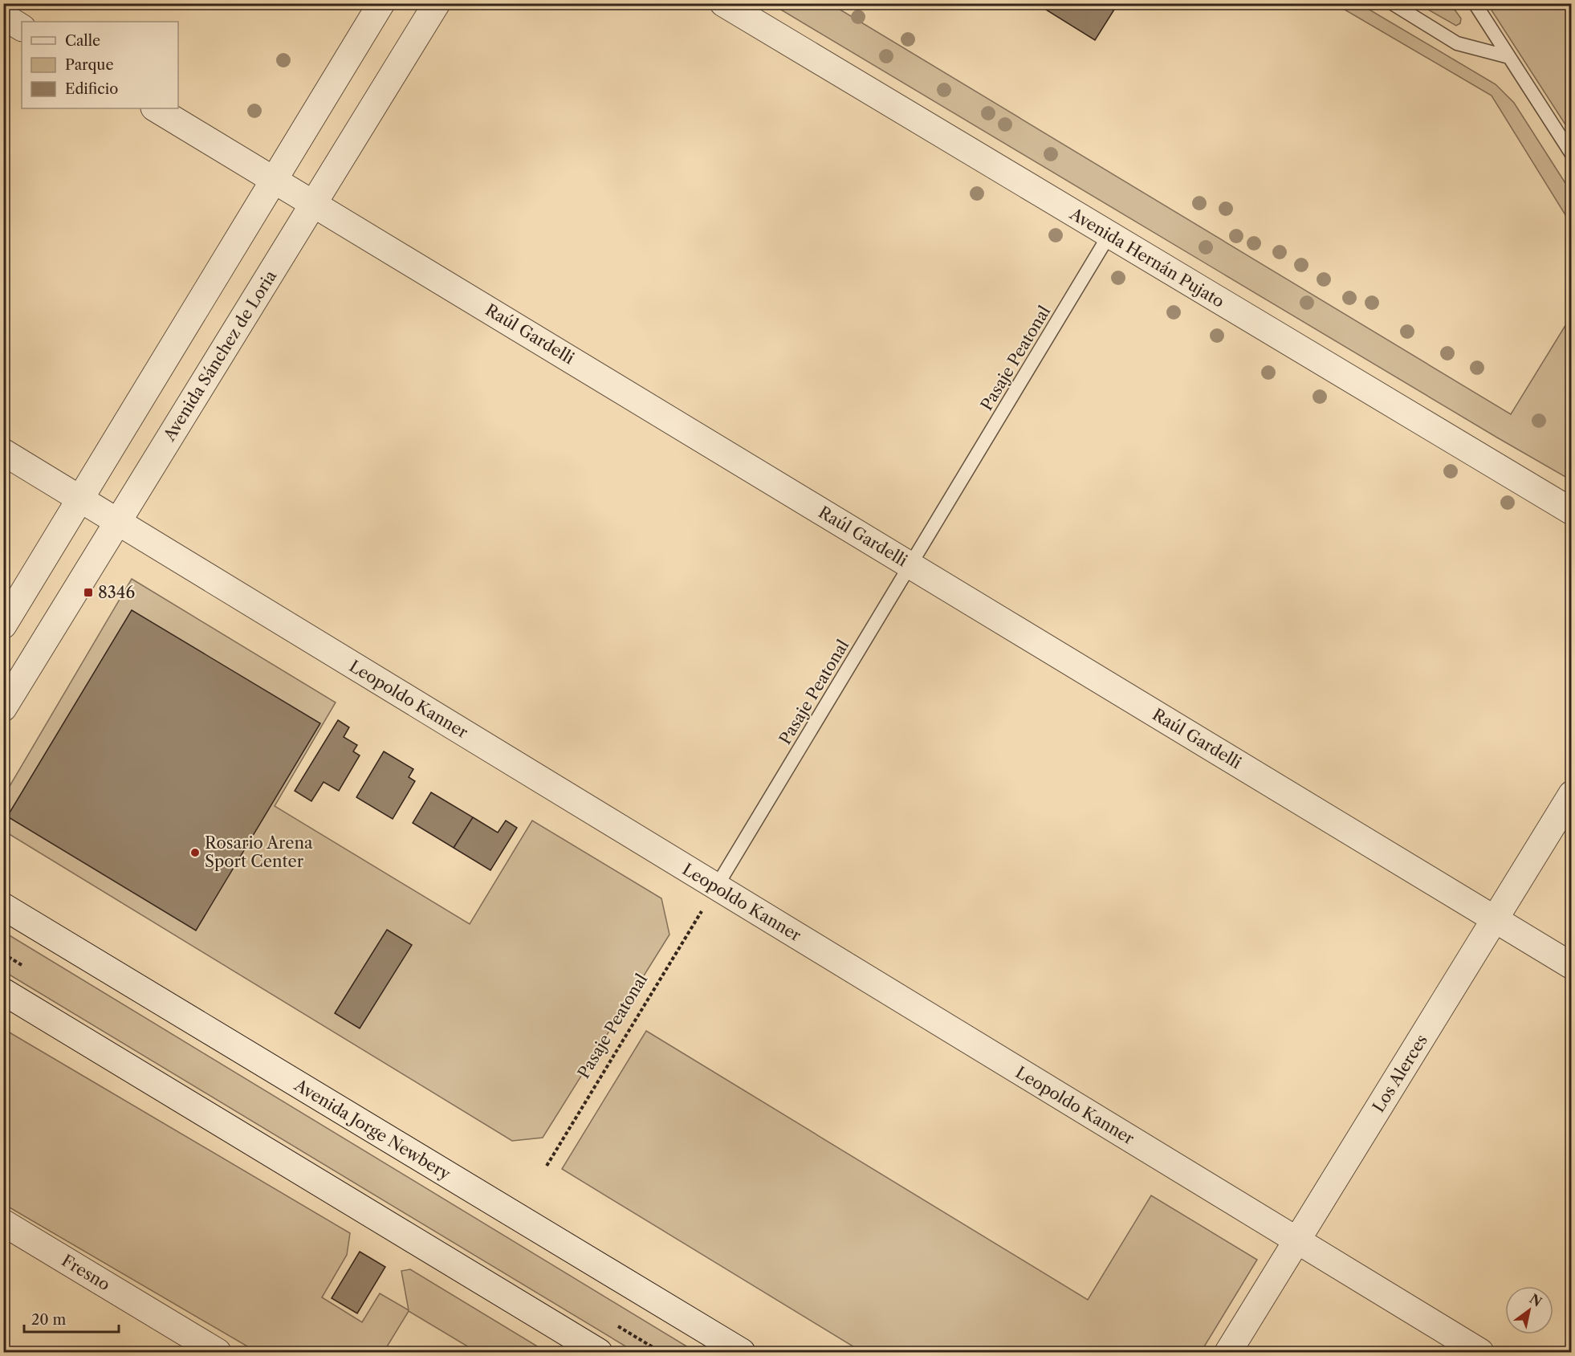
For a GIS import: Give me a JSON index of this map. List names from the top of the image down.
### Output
{
  "streets": {
    "street": [
      "Avenida Hernán Pujato",
      "Raúl Gardelli",
      "Avenida Sánchez de Loria",
      "Leopoldo Kanner",
      "Los Alerces",
      "Avenida Jorge Newbery",
      "Fresno"
    ],
    "lane": ["Pasaje Peatonal"]
  },
  "crossings": [
    ["Avenida Hernán Pujato", "Pasaje Peatonal"],
    ["Raúl Gardelli", "Avenida Sánchez de Loria"],
    ["Raúl Gardelli", "Pasaje Peatonal"],
    ["Raúl Gardelli", "Los Alerces"],
    ["Avenida Sánchez de Loria", "Leopoldo Kanner"],
    ["Pasaje Peatonal", "Leopoldo Kanner"],
    ["Leopoldo Kanner", "Los Alerces"]
  ],
  "places": {
    "transit": ["8346"],
    "other": ["Rosario Arena Sport Center"]
  },
  "legend": ["Calle", "Parque", "Edificio"],
  "scale_bar": "20 m",
  "north": "top right"
}
